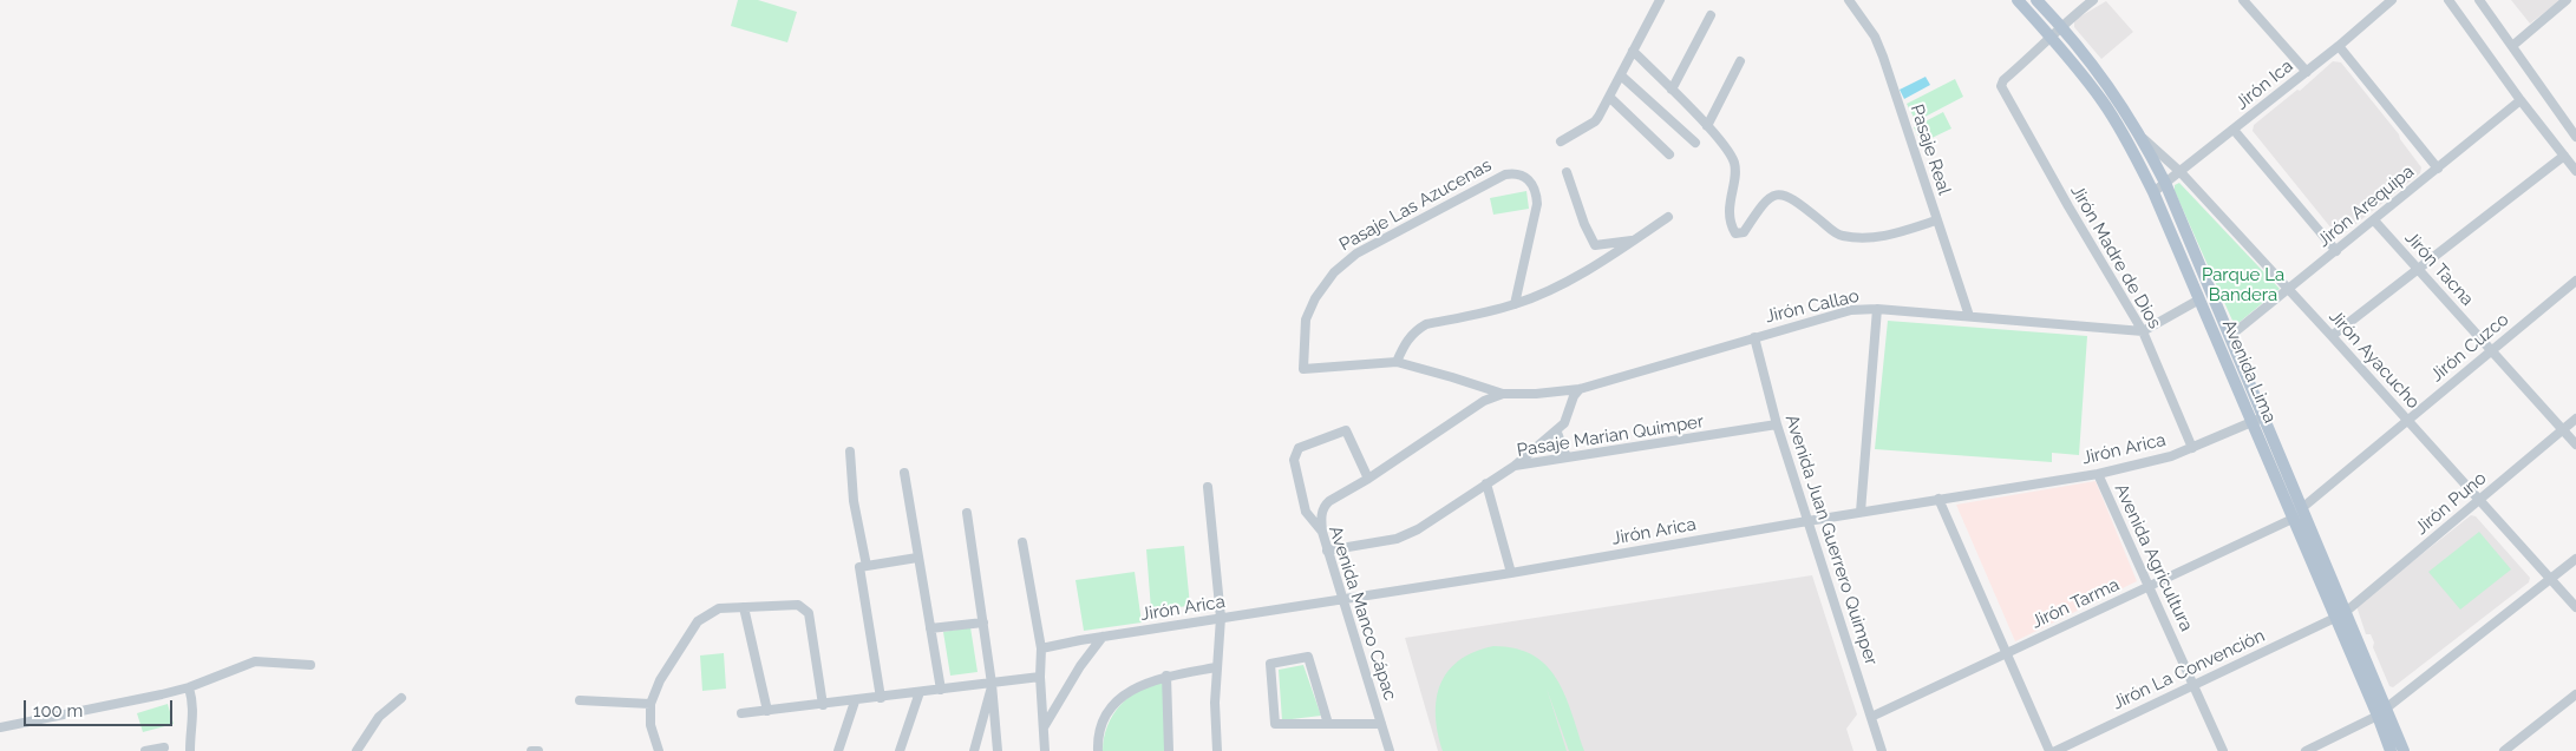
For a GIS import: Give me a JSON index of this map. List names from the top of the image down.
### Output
{
  "streets": {
    "main road": ["Avenida Lima"],
    "street": [
      "Jirón Ica",
      "Pasaje Real",
      "Pasaje Las Azucenas",
      "Jirón Arequipa",
      "Jirón Madre de Dios",
      "Jirón Tacna",
      "Jirón Callao",
      "Jirón Cuzco",
      "Jirón Ayacucho",
      "Pasaje Marian Quimper",
      "Jirón Arica",
      "Jirón Puno",
      "Avenida Juan Guerrero Quimper",
      "Avenida Agricultura",
      "Jirón Tarma",
      "Avenida Manco Cápac",
      "Jirón La Convención"
    ]
  },
  "crossings": [
    ["Jirón Ica", "Jirón Ayacucho"],
    ["Jirón Ica", "Avenida Lima"],
    ["Pasaje Real", "Jirón Callao"],
    ["Jirón Arequipa", "Jirón Tacna"],
    ["Jirón Arequipa", "Jirón Ayacucho"],
    ["Jirón Arequipa", "Avenida Lima"],
    ["Jirón Madre de Dios", "Jirón Callao"],
    ["Jirón Madre de Dios", "Avenida Lima"],
    ["Jirón Madre de Dios", "Jirón Arica"],
    ["Jirón Tacna", "Jirón Cuzco"],
    ["Jirón Tacna", "Jirón Puno"],
    ["Jirón Callao", "Avenida Juan Guerrero Quimper"],
    ["Jirón Cuzco", "Jirón Ayacucho"],
    ["Jirón Cuzco", "Avenida Lima"],
    ["Jirón Ayacucho", "Avenida Lima"],
    ["Jirón Ayacucho", "Jirón Puno"],
    ["Avenida Lima", "Jirón Arica"],
    ["Avenida Lima", "Jirón Puno"],
    ["Avenida Lima", "Jirón Tarma"],
    ["Avenida Lima", "Jirón La Convención"],
    ["Pasaje Marian Quimper", "Avenida Juan Guerrero Quimper"],
    ["Pasaje Marian Quimper", "Avenida Manco Cápac"],
    ["Jirón Arica", "Avenida Juan Guerrero Quimper"],
    ["Jirón Arica", "Avenida Agricultura"],
    ["Jirón Arica", "Avenida Manco Cápac"],
    ["Avenida Juan Guerrero Quimper", "Jirón Tarma"],
    ["Avenida Agricultura", "Jirón Tarma"],
    ["Avenida Agricultura", "Jirón La Convención"]
  ],
  "parks": ["Parque La Bandera"],
  "scale_bar": "100 m"
}
